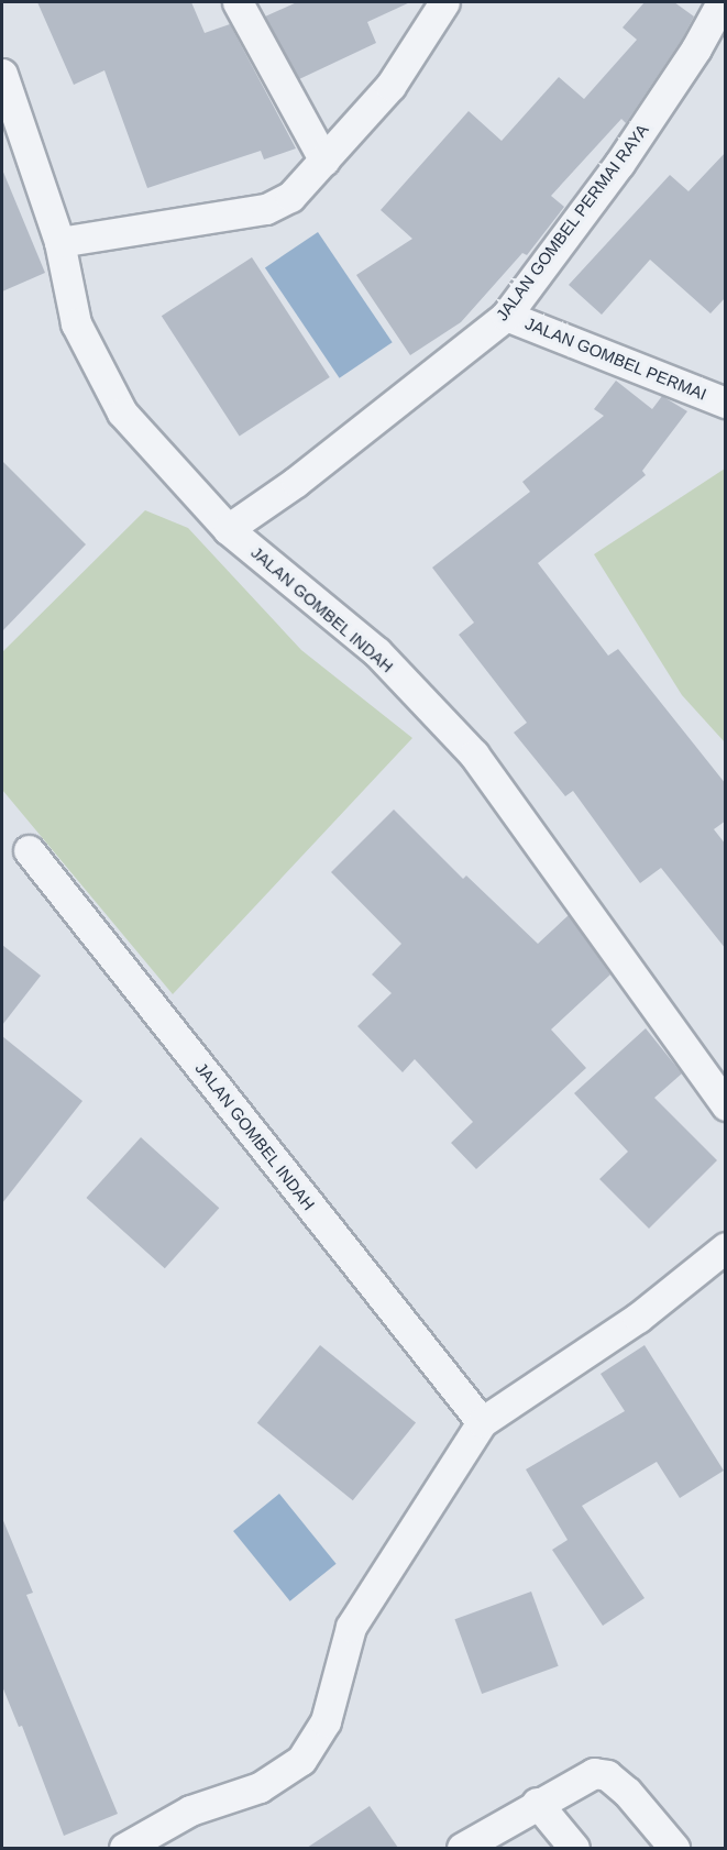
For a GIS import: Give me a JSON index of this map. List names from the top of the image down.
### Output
{
  "streets": {
    "street": ["JALAN GOMBEL PERMAI RAYA", "JALAN GOMBEL PERMAI", "JALAN GOMBEL INDAH"]
  },
  "crossings": [
    ["JALAN GOMBEL PERMAI RAYA", "JALAN GOMBEL PERMAI"],
    ["JALAN GOMBEL PERMAI RAYA", "JALAN GOMBEL INDAH"]
  ]
}
